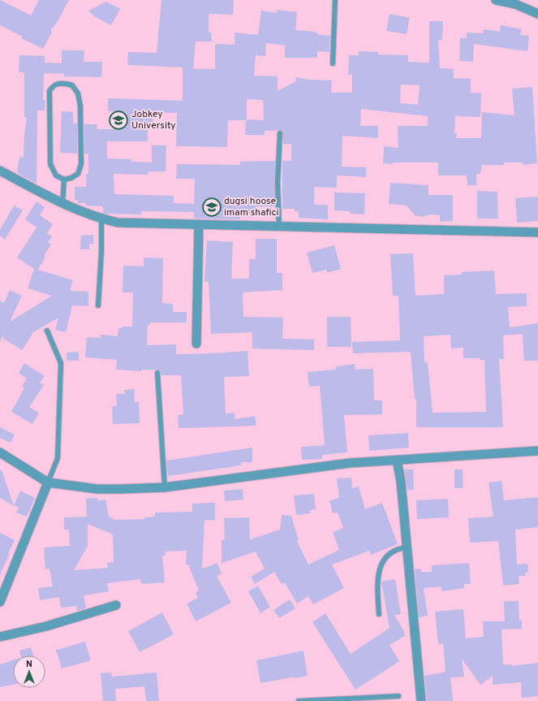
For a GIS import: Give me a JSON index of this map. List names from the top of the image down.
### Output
{
  "places": {
    "school or university": ["Jobkey University", "dugsi hoose imam shafici"]
  },
  "north": "top"
}
